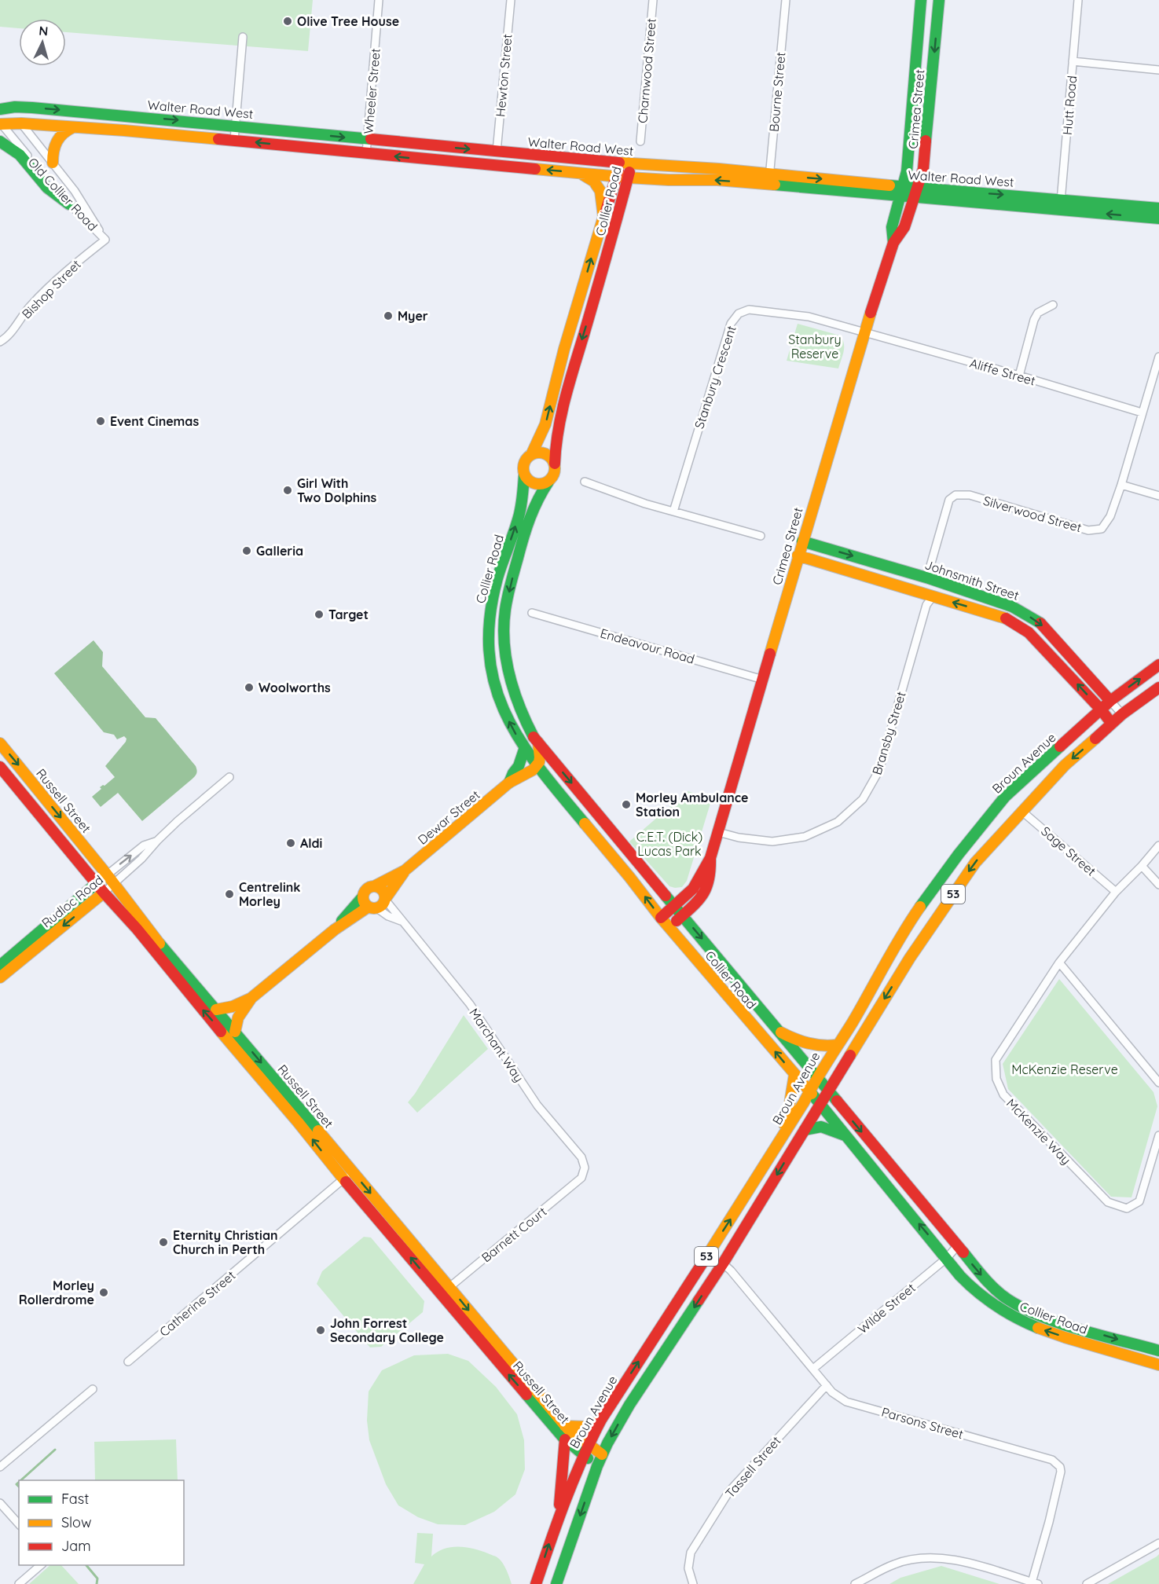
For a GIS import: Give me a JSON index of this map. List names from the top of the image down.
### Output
{
  "streets": {
    "main road": [
      "Walter Road West",
      "Crimea Street",
      "Collier Road",
      "Johnsmith Street",
      "Broun Avenue",
      "Russell Street",
      "Dewar Street",
      "53",
      "Rudloc Road"
    ],
    "street": [
      "Charnwood Street",
      "Hewton Street",
      "Wheeler Street",
      "Bourne Street",
      "Hutt Road",
      "Old Collier Road",
      "Bishop Street",
      "Aliffe Street",
      "Stanbury Crescent",
      "Silverwood Street",
      "Endeavour Road",
      "Bransby Street",
      "Sage Street",
      "Marchant Way",
      "McKenzie Way",
      "Barnett Court",
      "Catherine Street",
      "Wilde Street",
      "Parsons Street",
      "Tassell Street"
    ]
  },
  "crossings": [
    ["Hewton Street", "Walter Road West"],
    ["Wheeler Street", "Walter Road West"],
    ["Bourne Street", "Walter Road West"],
    ["Hutt Road", "Walter Road West"],
    ["Walter Road West", "Crimea Street"],
    ["Walter Road West", "Old Collier Road"],
    ["Walter Road West", "Collier Road"],
    ["Crimea Street", "Collier Road"],
    ["Crimea Street", "Aliffe Street"],
    ["Crimea Street", "Stanbury Crescent"],
    ["Crimea Street", "Johnsmith Street"],
    ["Crimea Street", "Endeavour Road"],
    ["Crimea Street", "Bransby Street"],
    ["Old Collier Road", "Bishop Street"],
    ["Collier Road", "Broun Avenue"],
    ["Collier Road", "Dewar Street"],
    ["Collier Road", "53"],
    ["Collier Road", "Wilde Street"],
    ["Aliffe Street", "Stanbury Crescent"],
    ["Aliffe Street", "Silverwood Street"],
    ["Silverwood Street", "Johnsmith Street"],
    ["Johnsmith Street", "Bransby Street"],
    ["Johnsmith Street", "Broun Avenue"],
    ["Johnsmith Street", "53"],
    ["Broun Avenue", "Russell Street"],
    ["Russell Street", "53"],
    ["Russell Street", "Rudloc Road"],
    ["Russell Street", "Barnett Court"],
    ["Russell Street", "Catherine Street"],
    ["Dewar Street", "Marchant Way"],
    ["Sage Street", "53"],
    ["Sage Street", "McKenzie Way"],
    ["53", "Parsons Street"],
    ["Marchant Way", "Barnett Court"],
    ["Wilde Street", "Parsons Street"],
    ["Parsons Street", "Tassell Street"]
  ],
  "parks": ["Stanbury Reserve", "C.E.T. (Dick) Lucas Park", "McKenzie Reserve"],
  "places": [
    "Olive Tree House",
    "Myer",
    "Event Cinemas",
    "Girl With Two Dolphins",
    "Galleria",
    "Target",
    "Woolworths",
    "Morley Ambulance Station",
    "Aldi",
    "Centrelink Morley",
    "Eternity Christian Church in Perth",
    "Morley Rollerdrome",
    "John Forrest Secondary College"
  ],
  "legend": ["Fast", "Slow", "Jam"],
  "north": "top"
}
